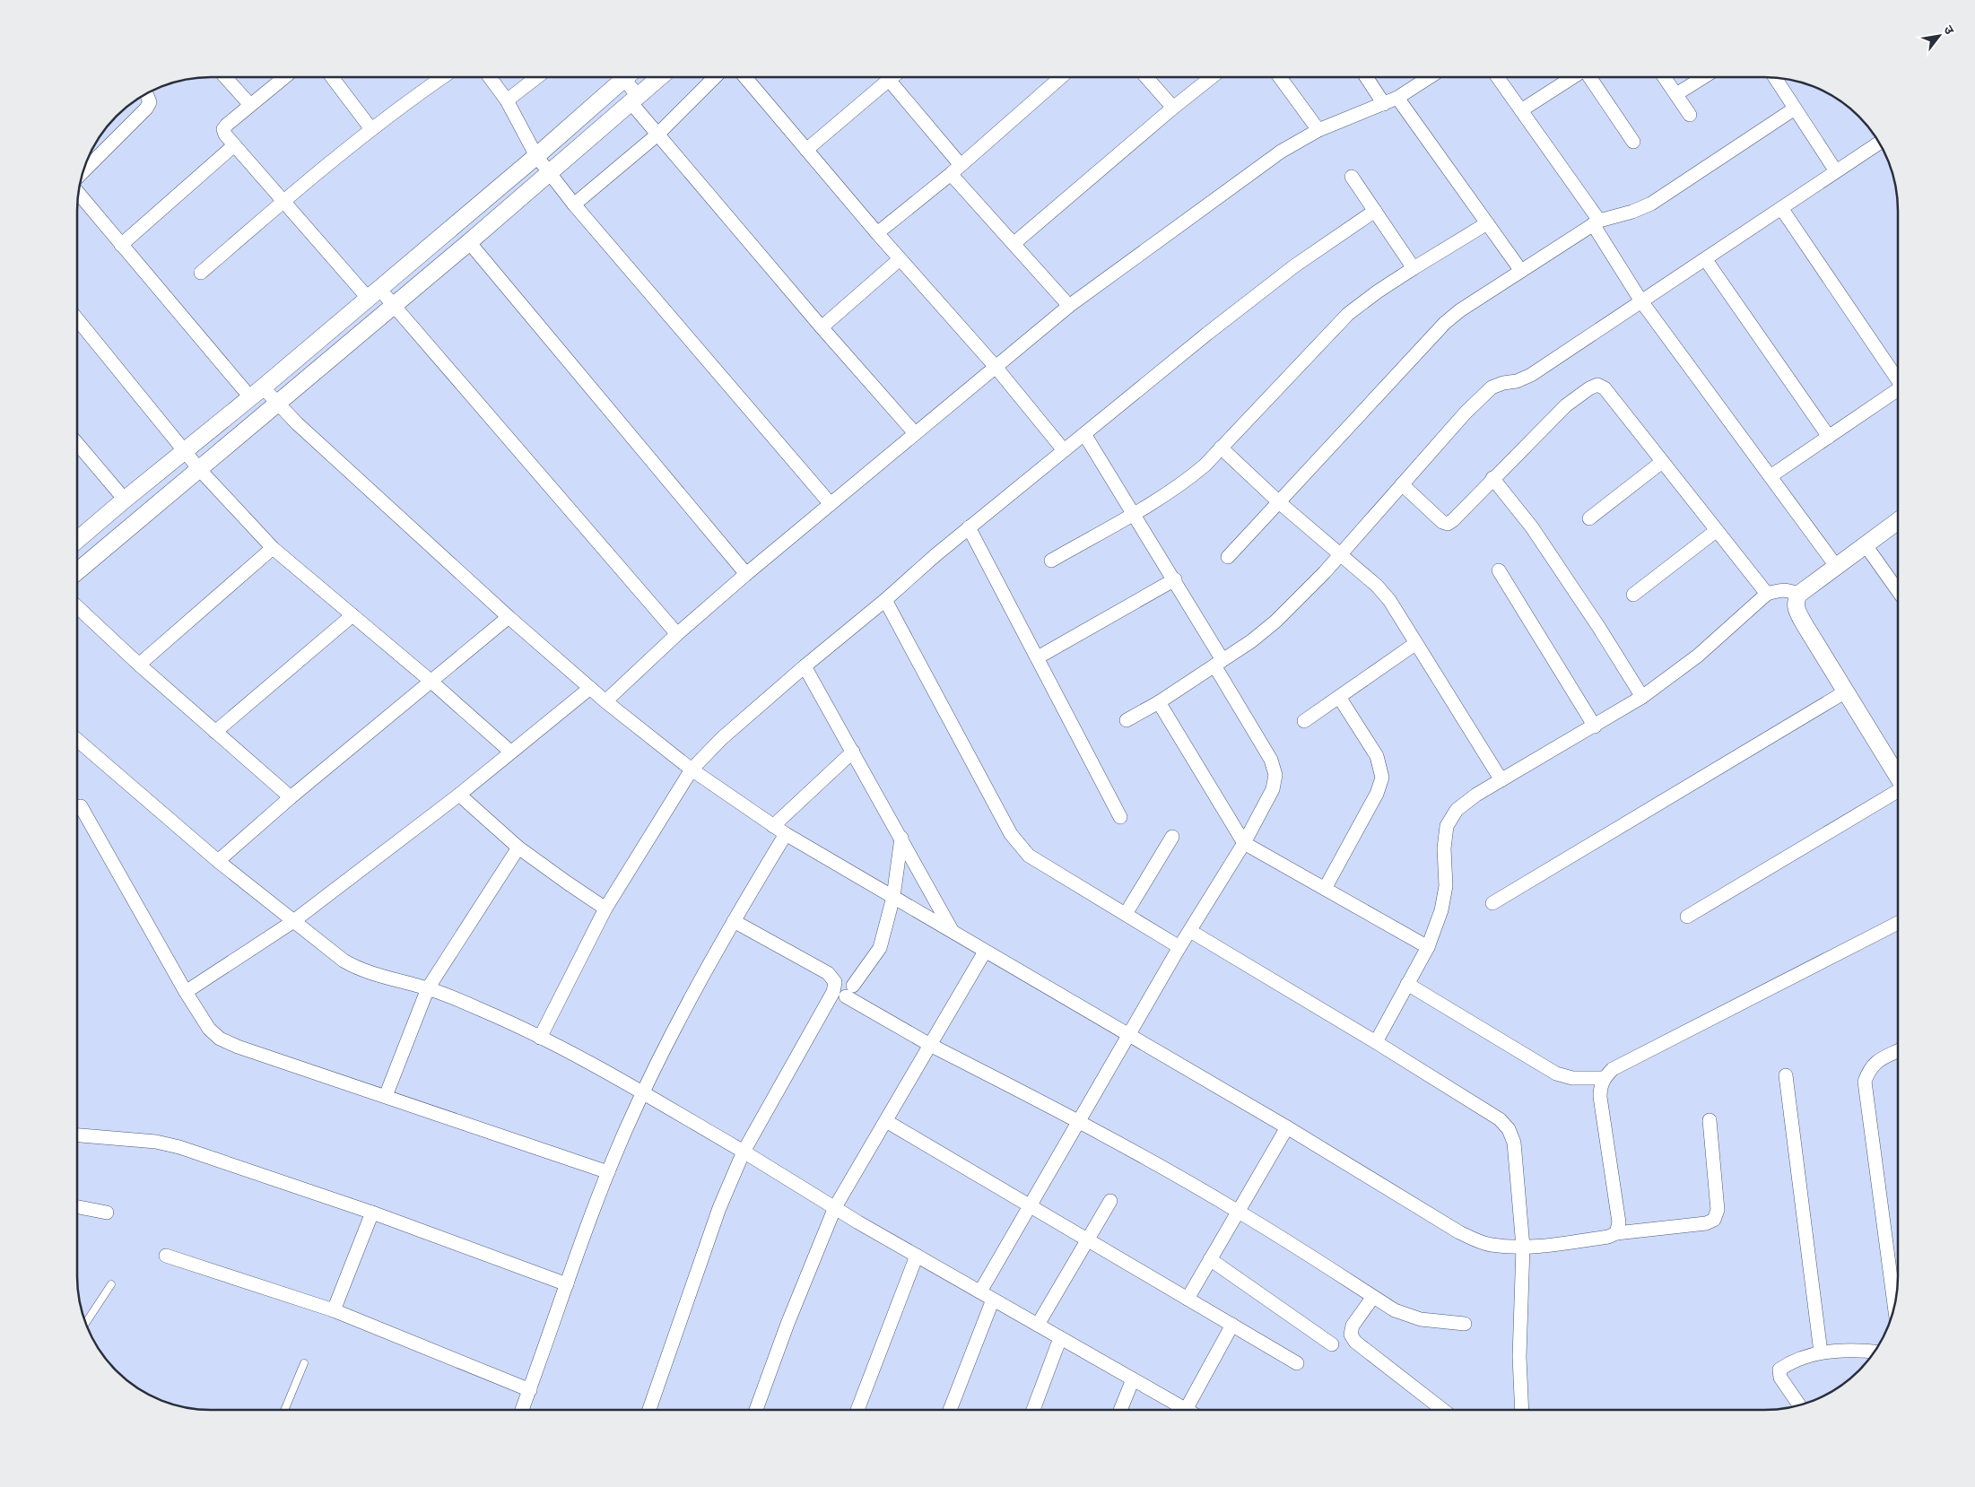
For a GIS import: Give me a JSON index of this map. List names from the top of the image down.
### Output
{
  "north": "top right"
}
